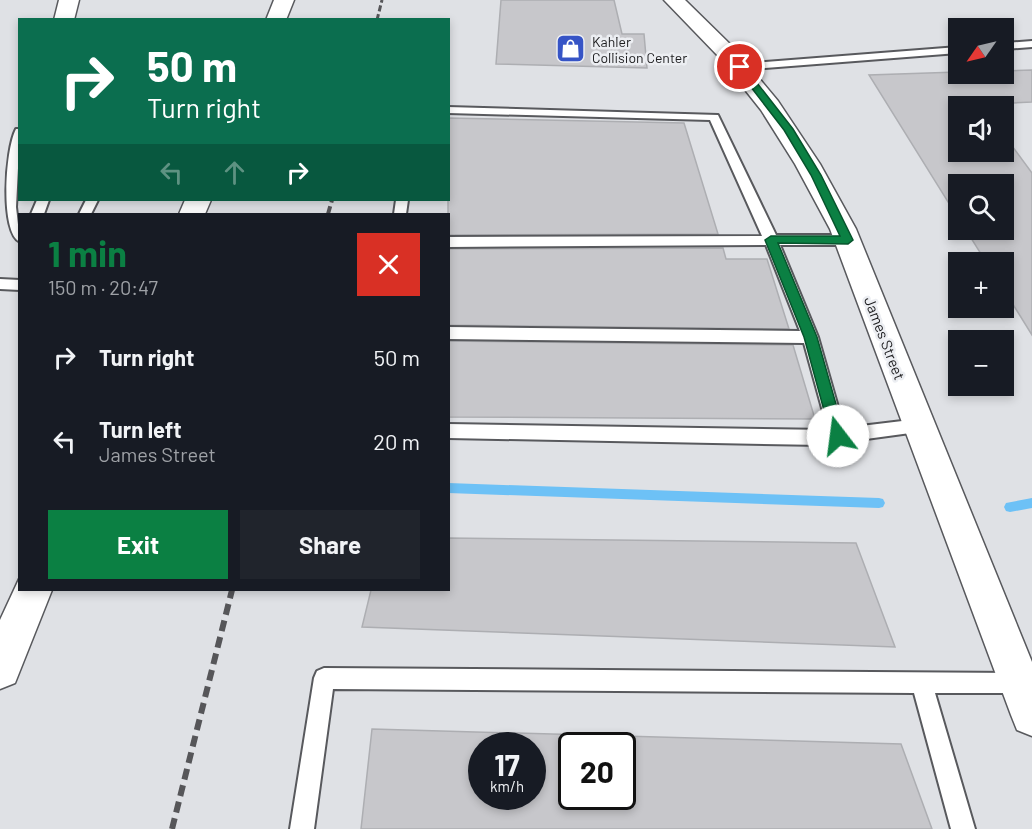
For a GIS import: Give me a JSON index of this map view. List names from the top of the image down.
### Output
{
  "streets": {
    "street": ["James Street"]
  },
  "places": {
    "shop": ["Kahler Collision Center"]
  },
  "north": "bottom left",
  "page": {
    "map_buttons": ["+", "−"],
    "turn": ["50 m", "Turn right"],
    "heading": ["1 min", "150 m · 20:47"],
    "list": [
      {
        "name": "Turn right",
        "value": "50 m"
      },
      {
        "name": "Turn left",
        "note": "James Street",
        "value": "20 m"
      }
    ],
    "buttons": ["Exit", "Share"],
    "speed": "17 km/h",
    "limit": "20"
  }
}
